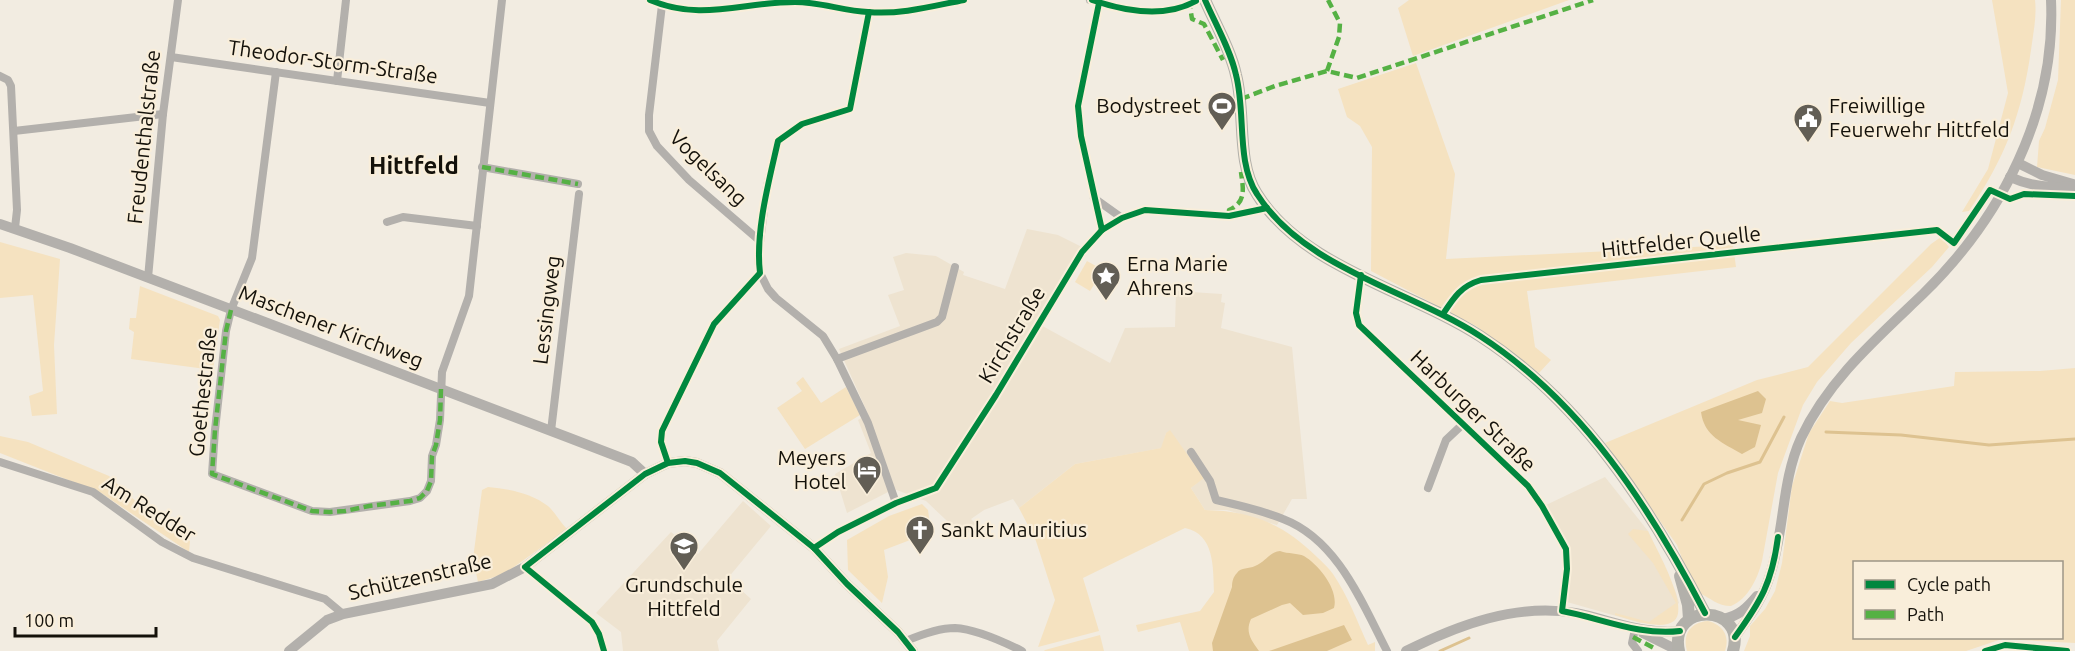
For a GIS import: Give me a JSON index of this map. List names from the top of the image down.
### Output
{
  "streets": {
    "street": [
      "Theodor-Storm-Straße",
      "Freudenthalstraße",
      "Vogelsang",
      "Hittfelder Quelle",
      "Lessingweg",
      "Maschener Kirchweg",
      "Kirchstraße",
      "Goethestraße",
      "Harburger Straße",
      "Am Redder",
      "Schützenstraße"
    ]
  },
  "crossings": [
    ["Theodor-Storm-Straße", "Freudenthalstraße"],
    ["Freudenthalstraße", "Maschener Kirchweg"],
    ["Lessingweg", "Maschener Kirchweg"],
    ["Maschener Kirchweg", "Goethestraße"],
    ["Maschener Kirchweg", "Schützenstraße"],
    ["Am Redder", "Schützenstraße"]
  ],
  "districts": ["Hittfeld"],
  "places": {
    "sports": ["Bodystreet"],
    "public building": ["Freiwillige Feuerwehr Hittfeld"],
    "place": ["Erna Marie Ahrens"],
    "hotel": ["Meyers Hotel"],
    "church": ["Sankt Mauritius"],
    "school or university": ["Grundschule Hittfeld"]
  },
  "legend": ["Cycle path", "Path"],
  "scale_bar": "100 m"
}
